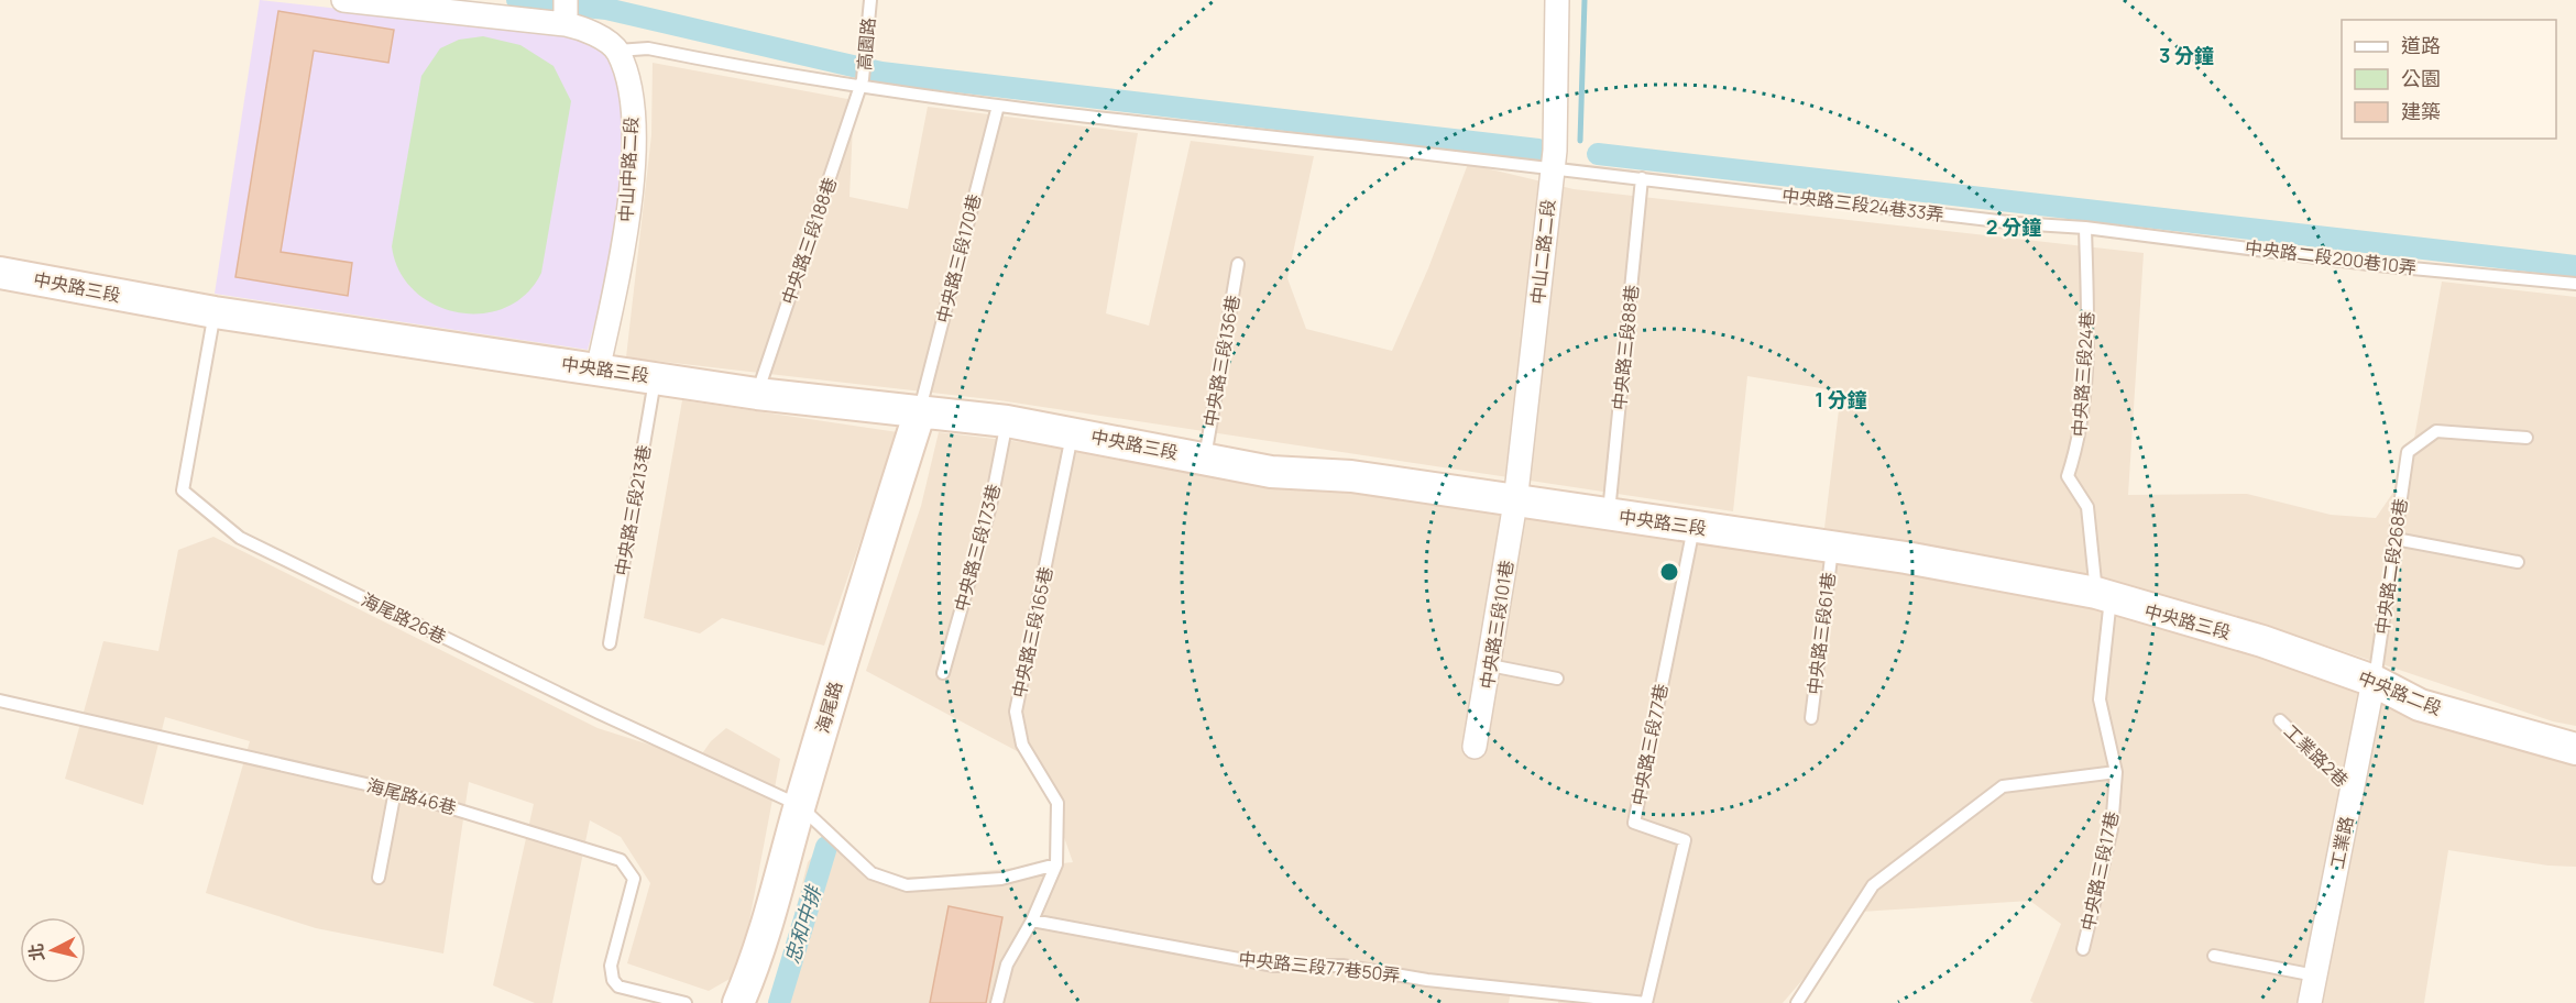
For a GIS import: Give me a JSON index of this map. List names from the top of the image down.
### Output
{
  "streets": {
    "street": [
      "中山中路二段",
      "中山二路二段",
      "中央路三段",
      "中央路三段101巷",
      "中央路二段",
      "海尾路",
      "工業路"
    ],
    "lane": [
      "高園路",
      "中央路三段24巷33弄",
      "中央路三段188巷",
      "中央路二段200巷10弄",
      "中央路三段170巷",
      "中央路三段88巷",
      "中央路三段136巷",
      "中央路三段24巷",
      "中央路三段213巷",
      "中央路三段173巷",
      "中央路二段268巷",
      "海尾路26巷",
      "中央路三段165巷",
      "中央路三段61巷",
      "中央路三段77巷",
      "工業路2巷",
      "海尾路46巷",
      "中央路三段17巷",
      "中央路三段77巷50弄"
    ]
  },
  "crossings": [
    ["高園路", "中央路三段24巷33弄"],
    ["高園路", "中央路三段188巷"],
    ["中山中路二段", "中央路三段24巷33弄"],
    ["中山中路二段", "中央路三段"],
    ["中央路三段24巷33弄", "中央路三段188巷"],
    ["中央路三段24巷33弄", "中山二路二段"],
    ["中央路三段24巷33弄", "中央路二段200巷10弄"],
    ["中央路三段24巷33弄", "中央路三段170巷"],
    ["中央路三段24巷33弄", "中央路三段88巷"],
    ["中央路三段24巷33弄", "中央路三段24巷"],
    ["中央路三段188巷", "中央路三段"],
    ["中山二路二段", "中央路三段"],
    ["中山二路二段", "中央路三段101巷"],
    ["中央路二段200巷10弄", "中央路三段24巷"],
    ["中央路三段170巷", "中央路三段"],
    ["中央路三段170巷", "海尾路"],
    ["中央路三段", "中央路三段88巷"],
    ["中央路三段", "中央路三段136巷"],
    ["中央路三段", "中央路三段24巷"],
    ["中央路三段", "中央路三段213巷"],
    ["中央路三段", "中央路三段173巷"],
    ["中央路三段", "海尾路26巷"],
    ["中央路三段", "中央路三段101巷"],
    ["中央路三段", "中央路三段165巷"],
    ["中央路三段", "中央路三段61巷"],
    ["中央路三段", "中央路二段"],
    ["中央路三段", "海尾路"],
    ["中央路三段", "中央路三段77巷"],
    ["中央路三段", "中央路三段17巷"],
    ["中央路三段24巷", "中央路三段17巷"],
    ["中央路二段268巷", "中央路二段"],
    ["中央路二段268巷", "工業路"],
    ["海尾路26巷", "海尾路"],
    ["中央路二段", "工業路"],
    ["中央路三段77巷", "中央路三段77巷50弄"],
    ["工業路2巷", "工業路"]
  ],
  "water": ["忠和中排"],
  "legend": ["道路", "公園", "建築"],
  "north": "left",
  "rings": ["3 分鐘", "2 分鐘", "1 分鐘"]
}
